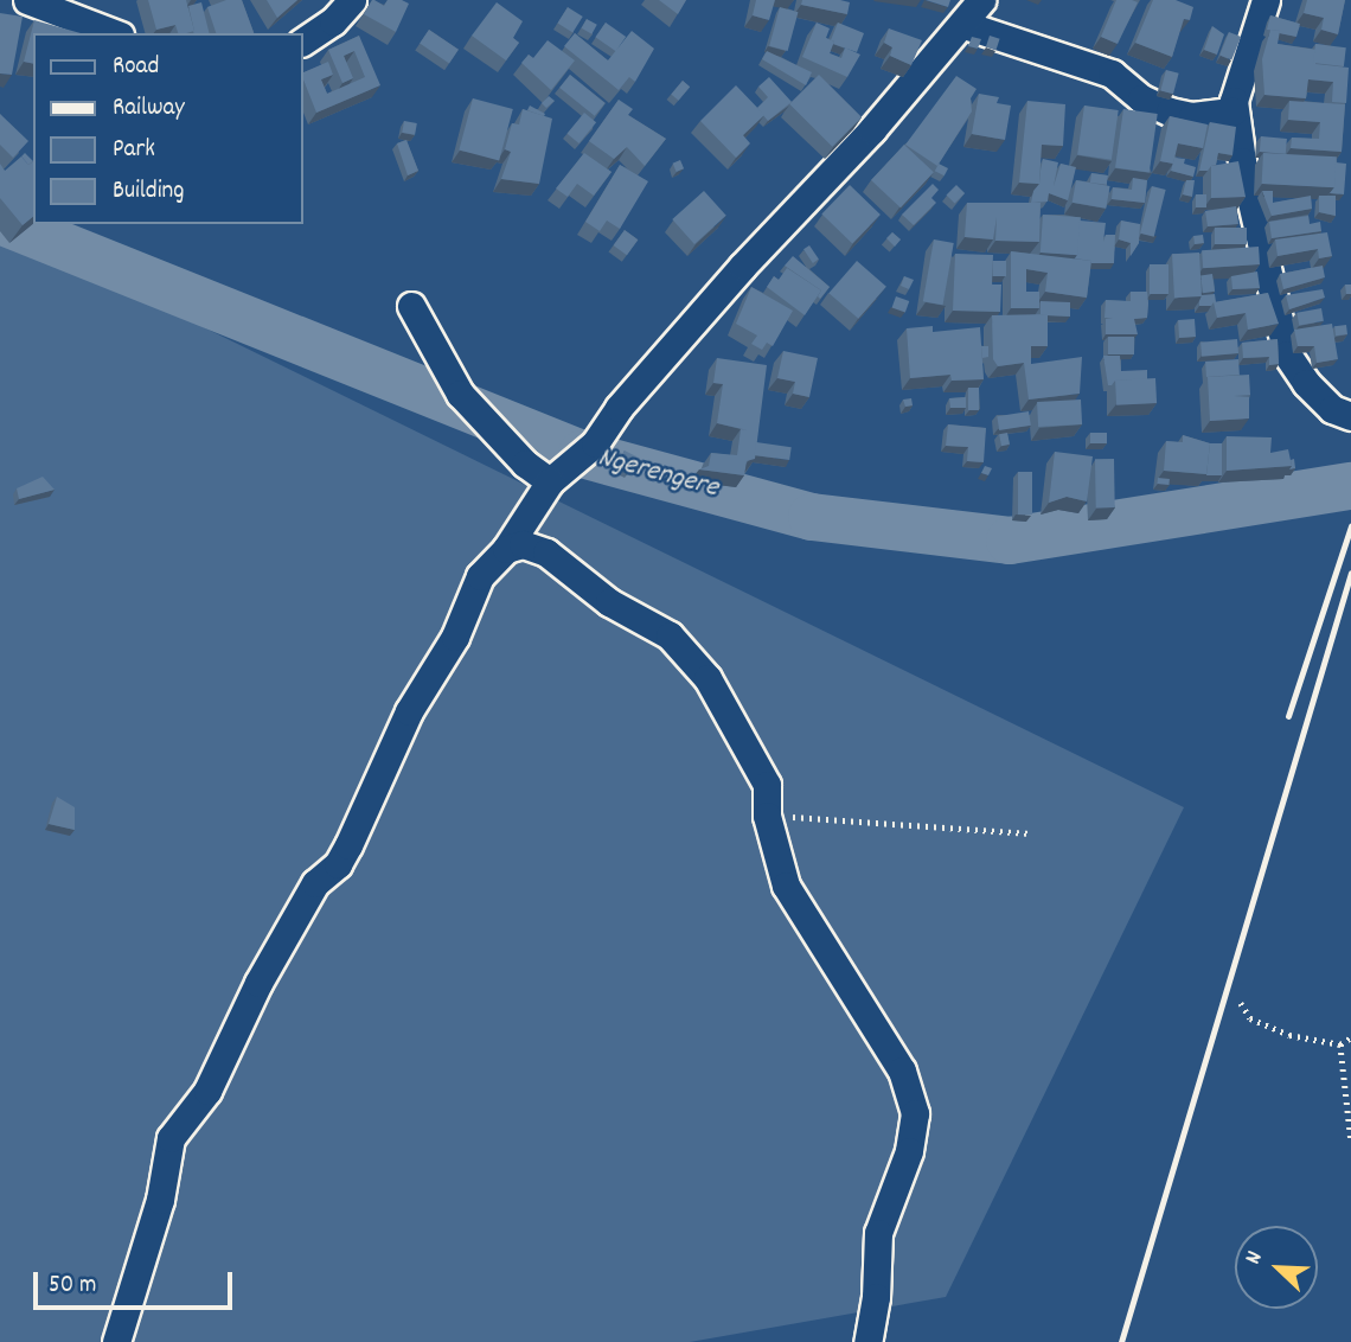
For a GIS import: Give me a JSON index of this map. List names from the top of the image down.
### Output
{
  "water": ["Ngerengere"],
  "legend": [
    "Road",
    "Railway",
    "Park",
    "Building"
  ],
  "scale_bar": "50 m",
  "north": "top left"
}
